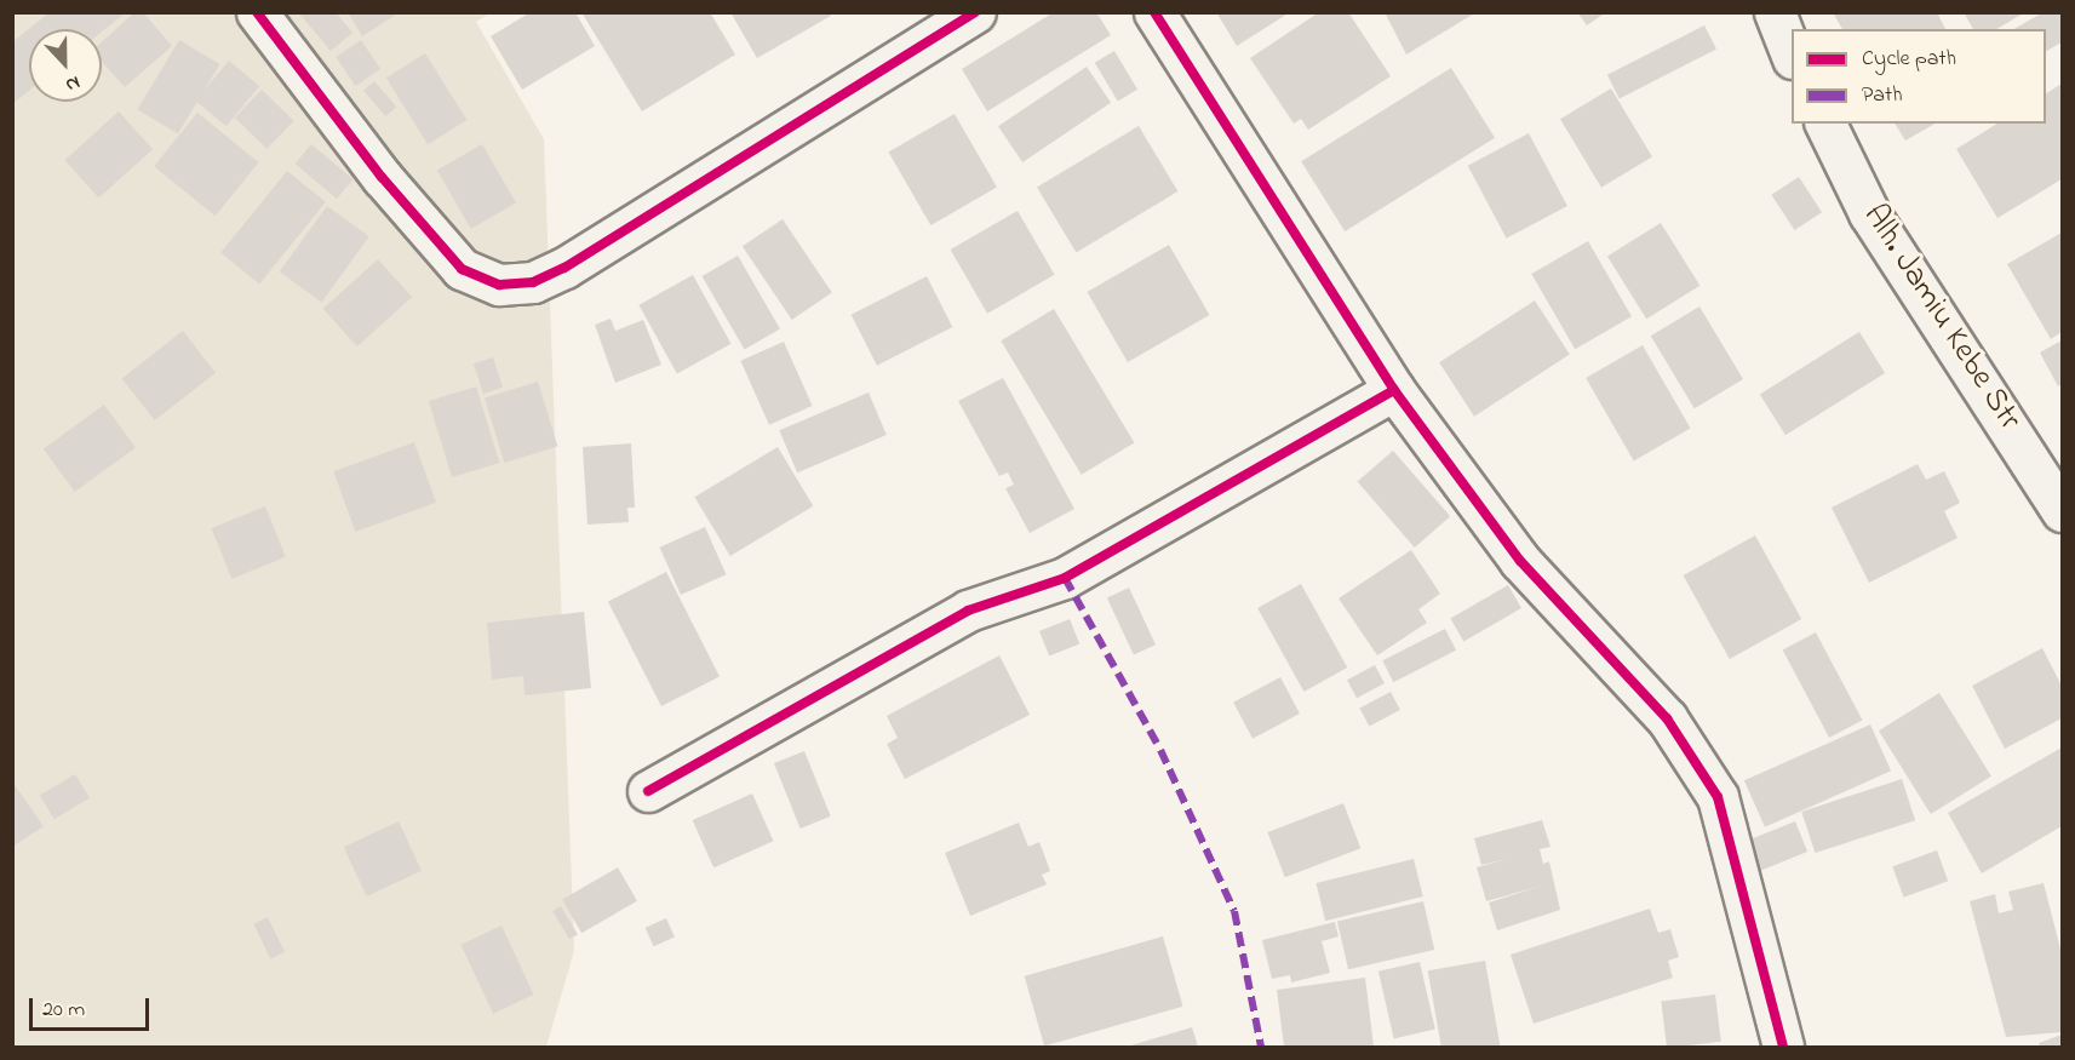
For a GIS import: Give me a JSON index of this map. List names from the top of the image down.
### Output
{
  "streets": {
    "street": ["Alh. Jamiu Kebe Str"]
  },
  "legend": ["Cycle path", "Path"],
  "scale_bar": "20 m",
  "north": "bottom"
}
